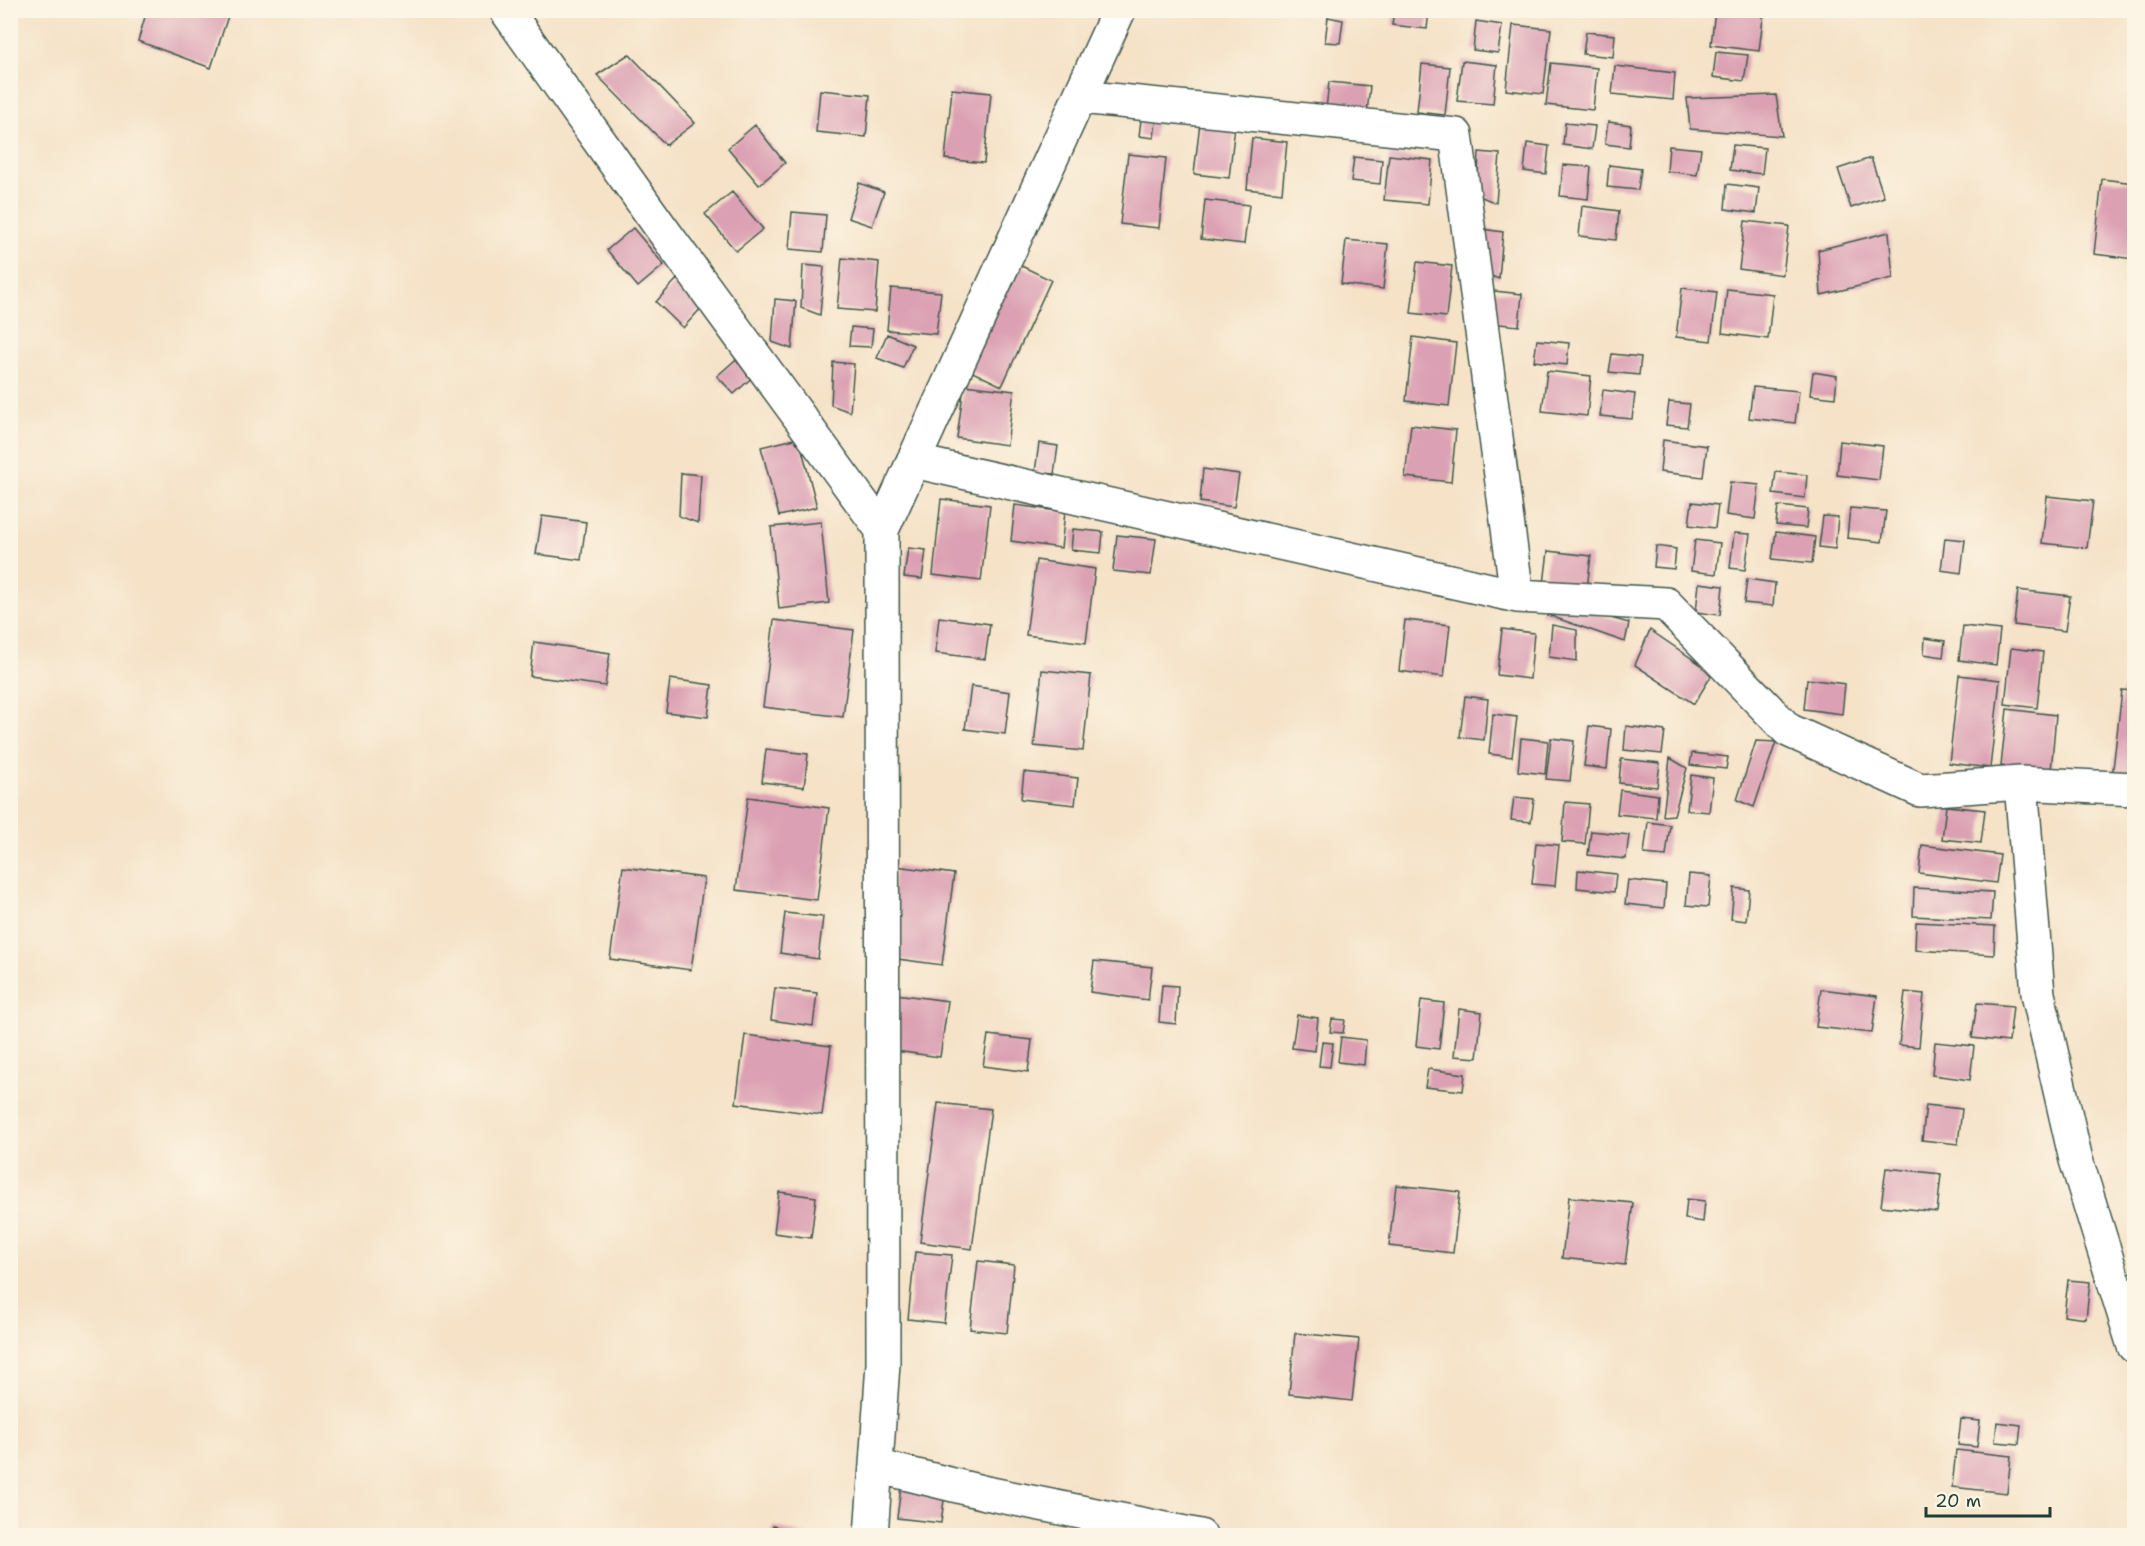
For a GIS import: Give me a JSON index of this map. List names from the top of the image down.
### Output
{
  "scale_bar": "20 m"
}
